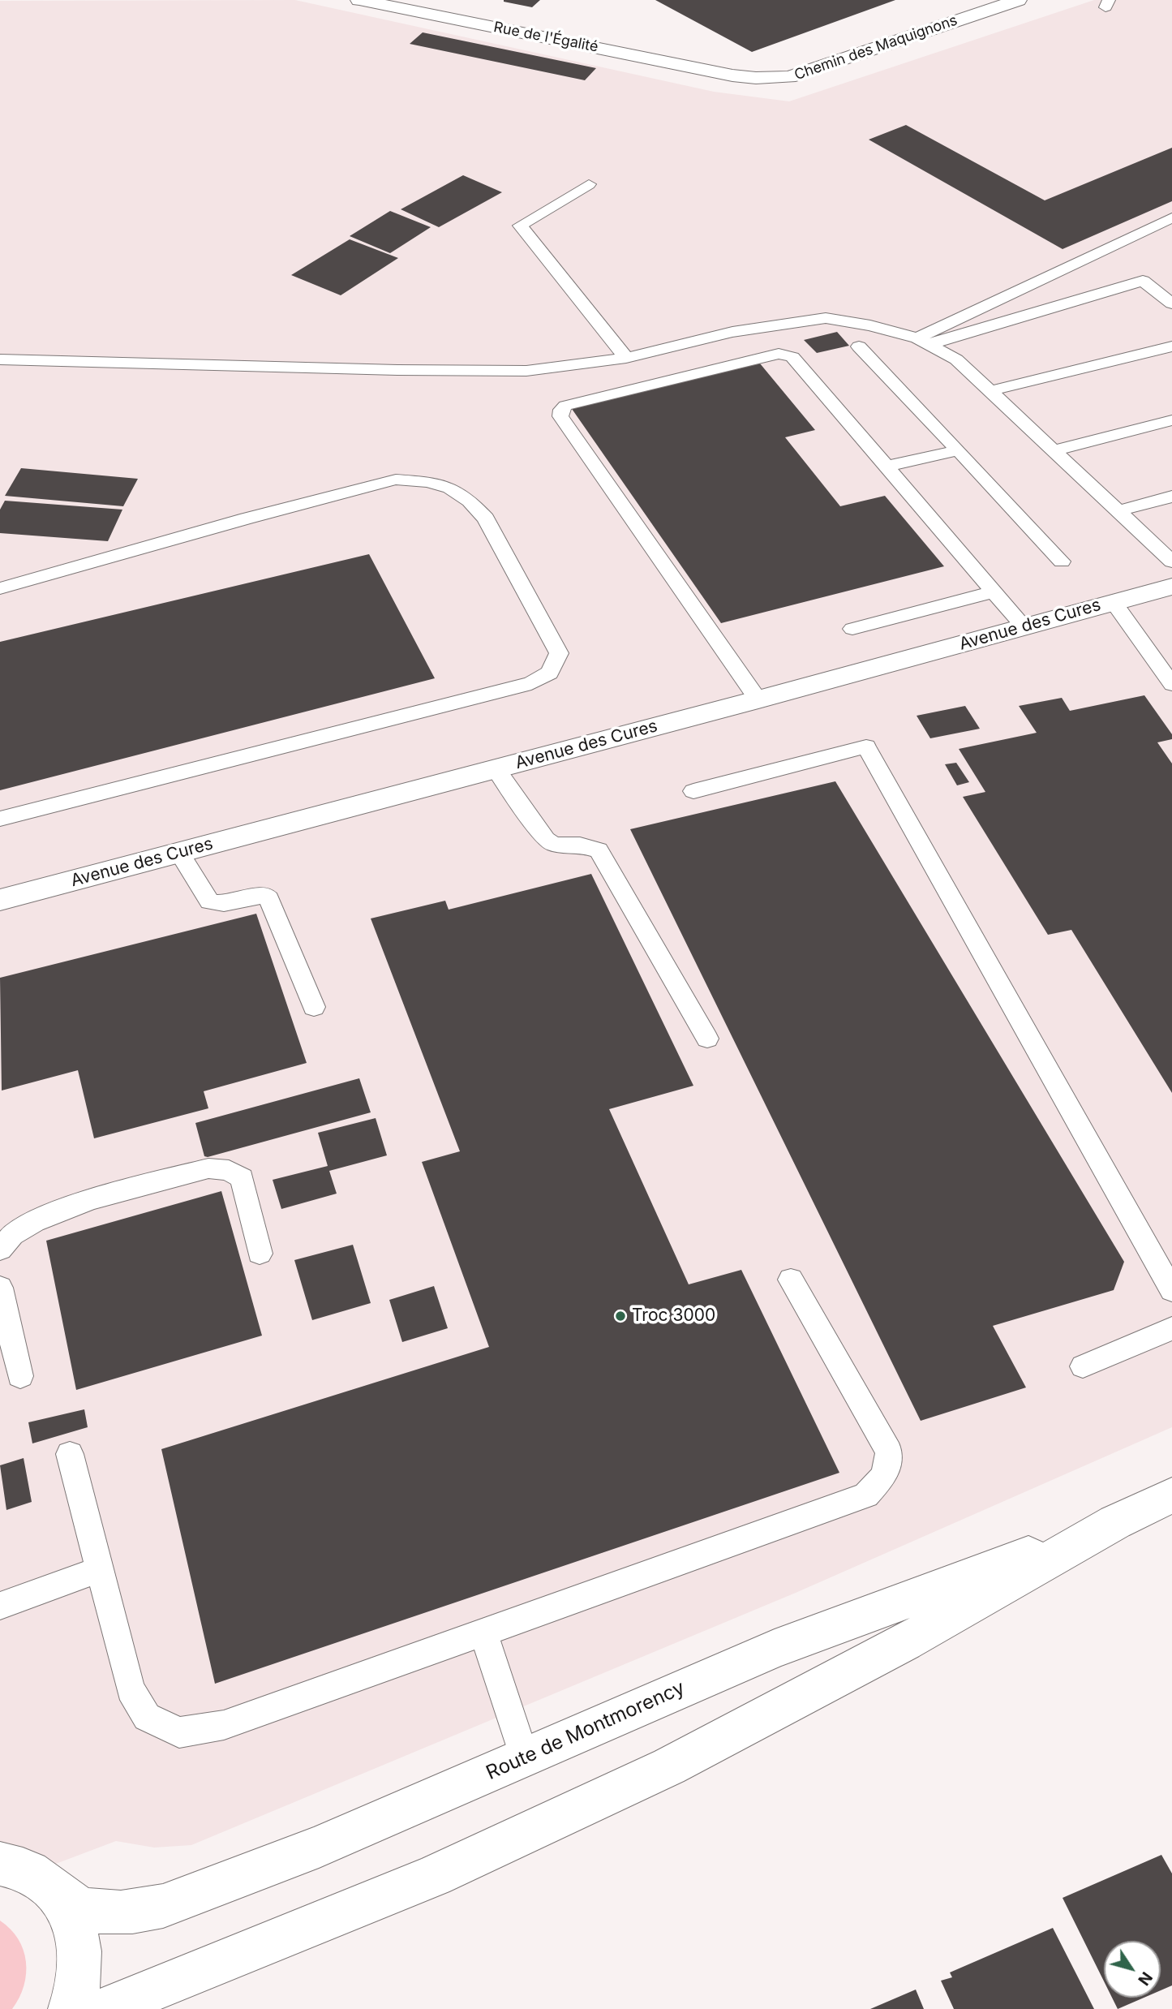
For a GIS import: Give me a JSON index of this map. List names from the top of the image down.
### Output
{
  "streets": {
    "street": [
      "Rue de l'Égalité",
      "Chemin des Maquignons",
      "Avenue des Cures",
      "Route de Montmorency"
    ]
  },
  "crossings": [
    ["Rue de l'Égalité", "Chemin des Maquignons"]
  ],
  "places": ["Troc 3000"],
  "north": "bottom right"
}
